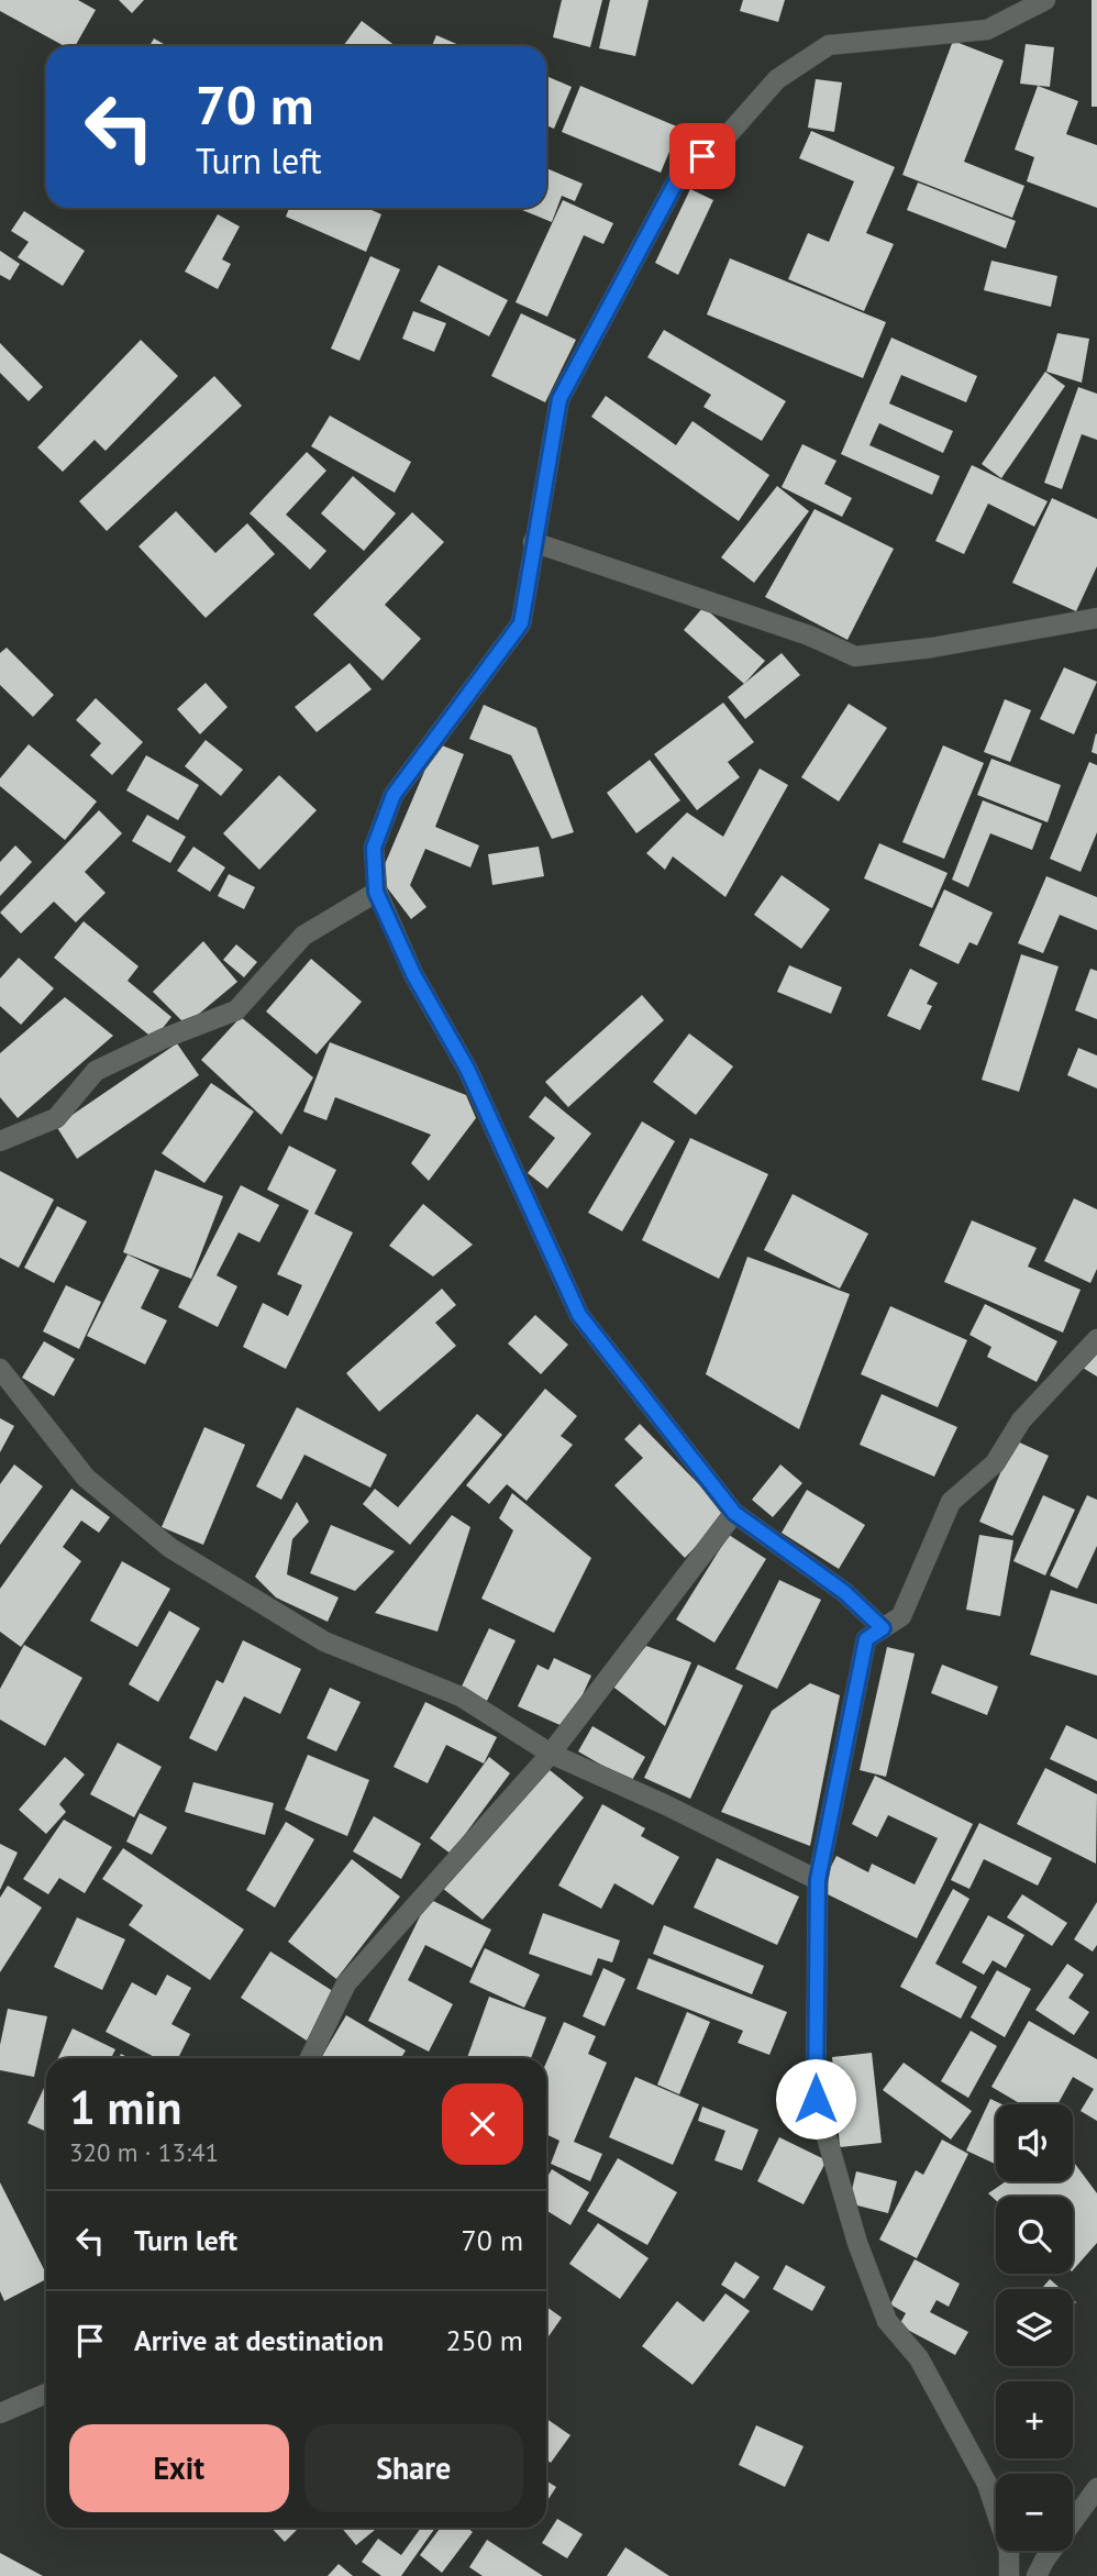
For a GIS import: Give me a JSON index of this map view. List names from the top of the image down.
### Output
{
  "page": {
    "turn": ["70 m", "Turn left"],
    "heading": ["1 min", "320 m · 13:41"],
    "map_buttons": ["+", "−"],
    "list": [
      {
        "name": "Turn left",
        "value": "70 m"
      },
      {
        "name": "Arrive at destination",
        "value": "250 m"
      }
    ],
    "buttons": ["Exit", "Share"]
  }
}
